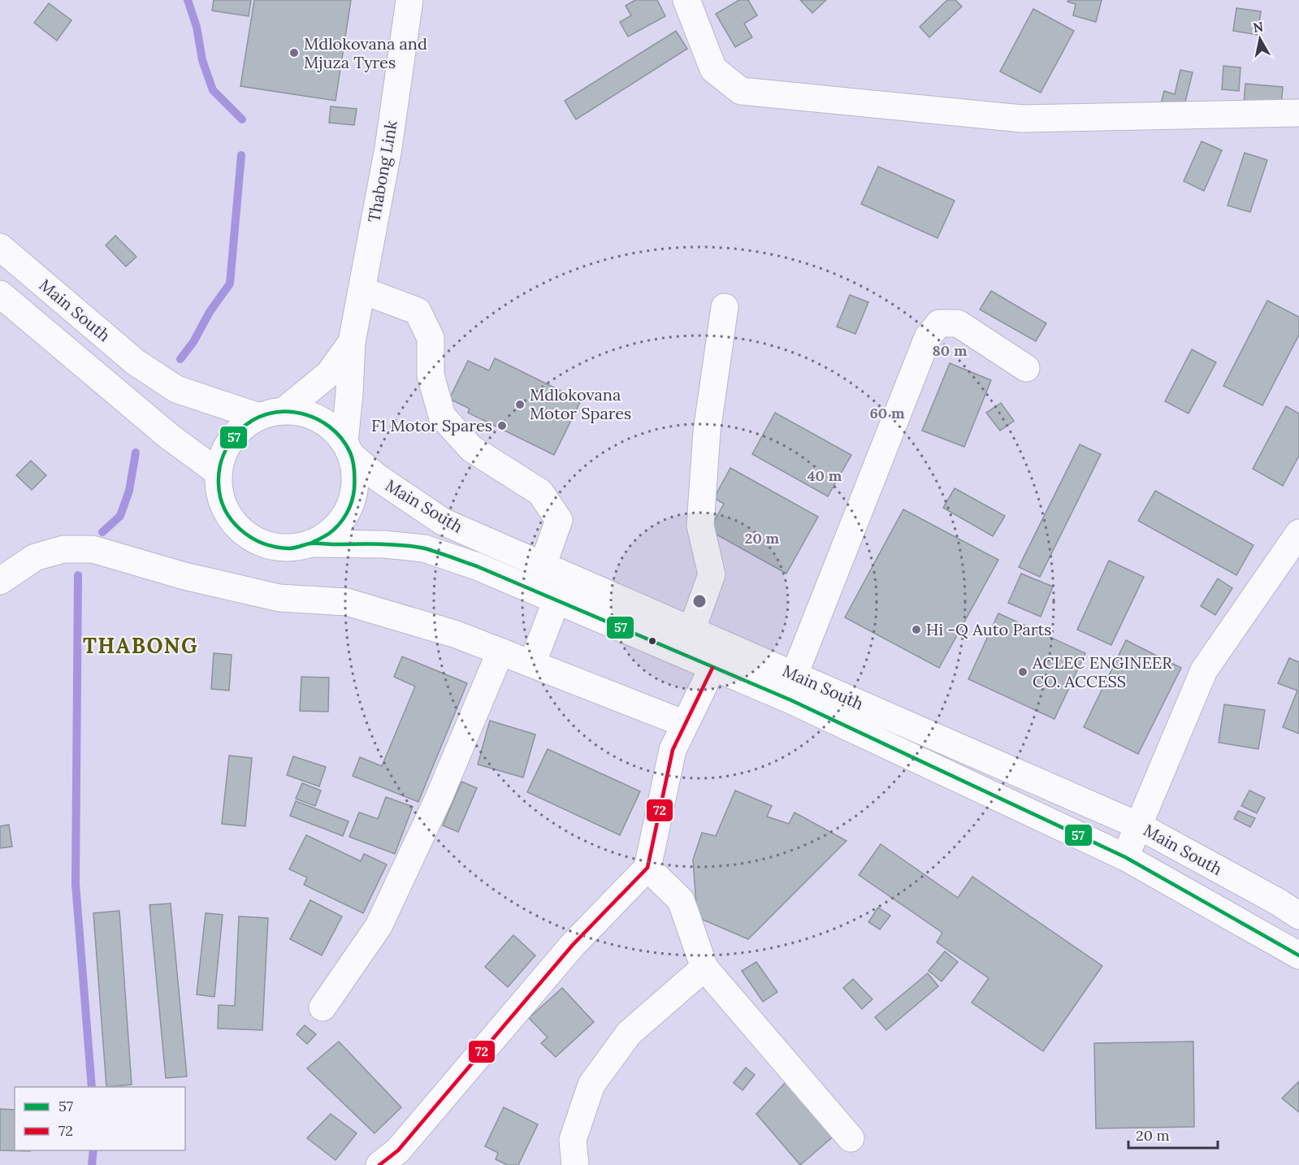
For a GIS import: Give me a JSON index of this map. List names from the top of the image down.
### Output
{
  "streets": {
    "main road": ["Thabong Link", "Main South"]
  },
  "crossings": [
    ["Thabong Link", "Main South"]
  ],
  "districts": ["THABONG"],
  "places": [
    "Mdlokovana and Mjuza Tyres",
    "Mdlokovana Motor Spares",
    "F1 Motor Spares",
    "Hi -Q Auto Parts",
    "ACLEC ENGINEER CO. ACCESS"
  ],
  "lines": ["transit line 57", "transit line 72"],
  "legend": ["57", "72"],
  "scale_bar": "20 m",
  "north": "top",
  "rings": [
    "80 m",
    "60 m",
    "40 m",
    "20 m"
  ]
}
